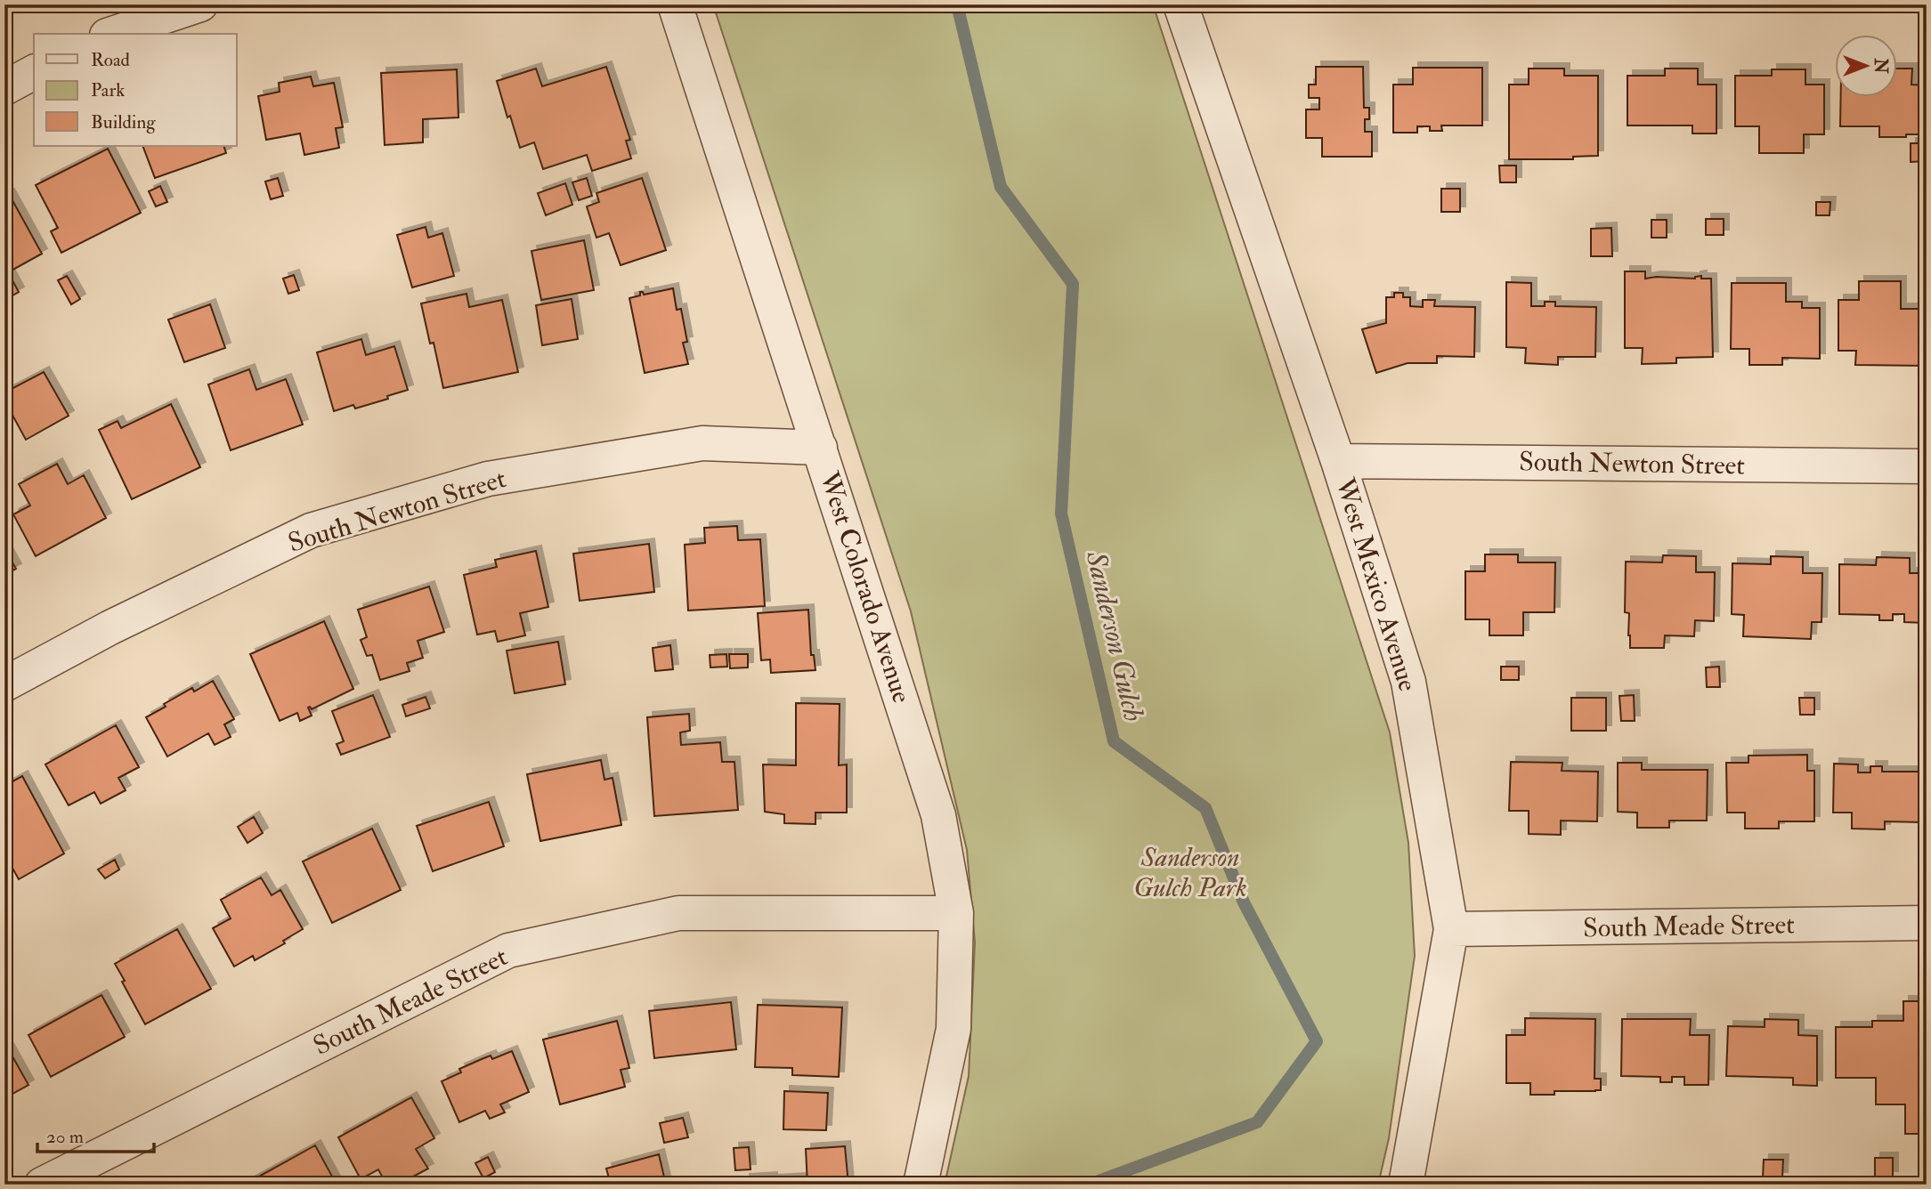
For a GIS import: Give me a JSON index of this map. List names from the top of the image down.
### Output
{
  "streets": {
    "street": [
      "South Newton Street",
      "West Mexico Avenue",
      "West Colorado Avenue",
      "South Meade Street"
    ]
  },
  "crossings": [
    ["South Newton Street", "West Mexico Avenue"],
    ["South Newton Street", "West Colorado Avenue"],
    ["West Mexico Avenue", "South Meade Street"],
    ["West Colorado Avenue", "South Meade Street"]
  ],
  "water": ["Sanderson Gulch"],
  "parks": ["Sanderson Gulch Park"],
  "legend": ["Road", "Park", "Building"],
  "scale_bar": "20 m",
  "north": "right"
}
